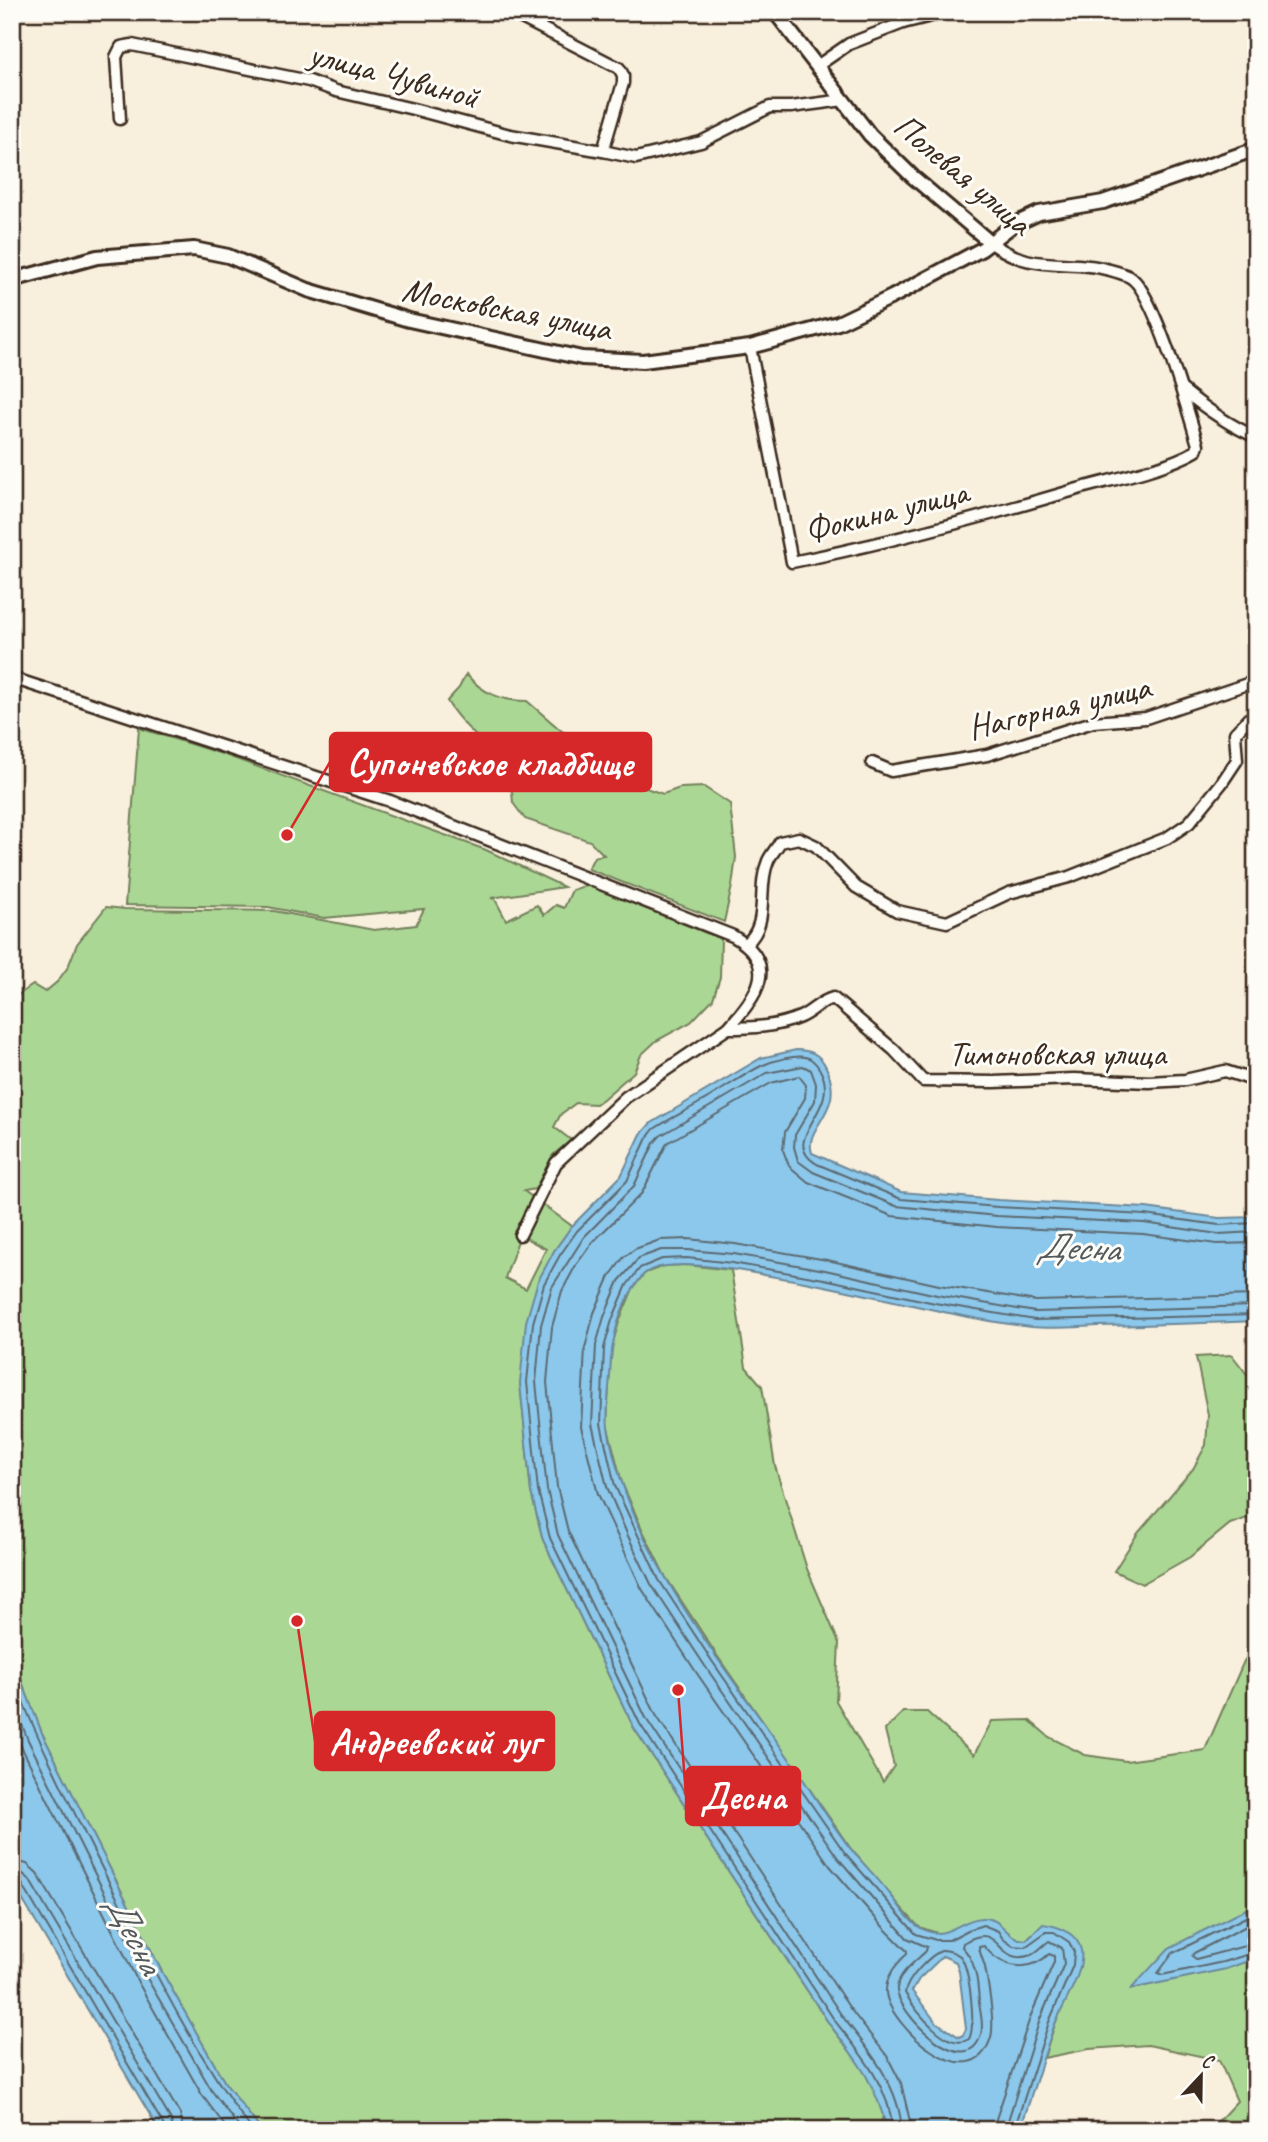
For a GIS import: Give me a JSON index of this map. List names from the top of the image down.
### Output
{
  "streets": {
    "street": [
      "улица Чувиной",
      "Полевая улица",
      "Московская улица",
      "Фокина улица",
      "Нагорная улица",
      "Тимоновская улица"
    ]
  },
  "crossings": [
    ["улица Чувиной", "Полевая улица"],
    ["Полевая улица", "Московская улица"],
    ["Полевая улица", "Фокина улица"],
    ["Московская улица", "Фокина улица"]
  ],
  "water": ["Десна"],
  "places": ["Супоневское кладбище", "Андреевский луг", "Десна"],
  "north": "top"
}
